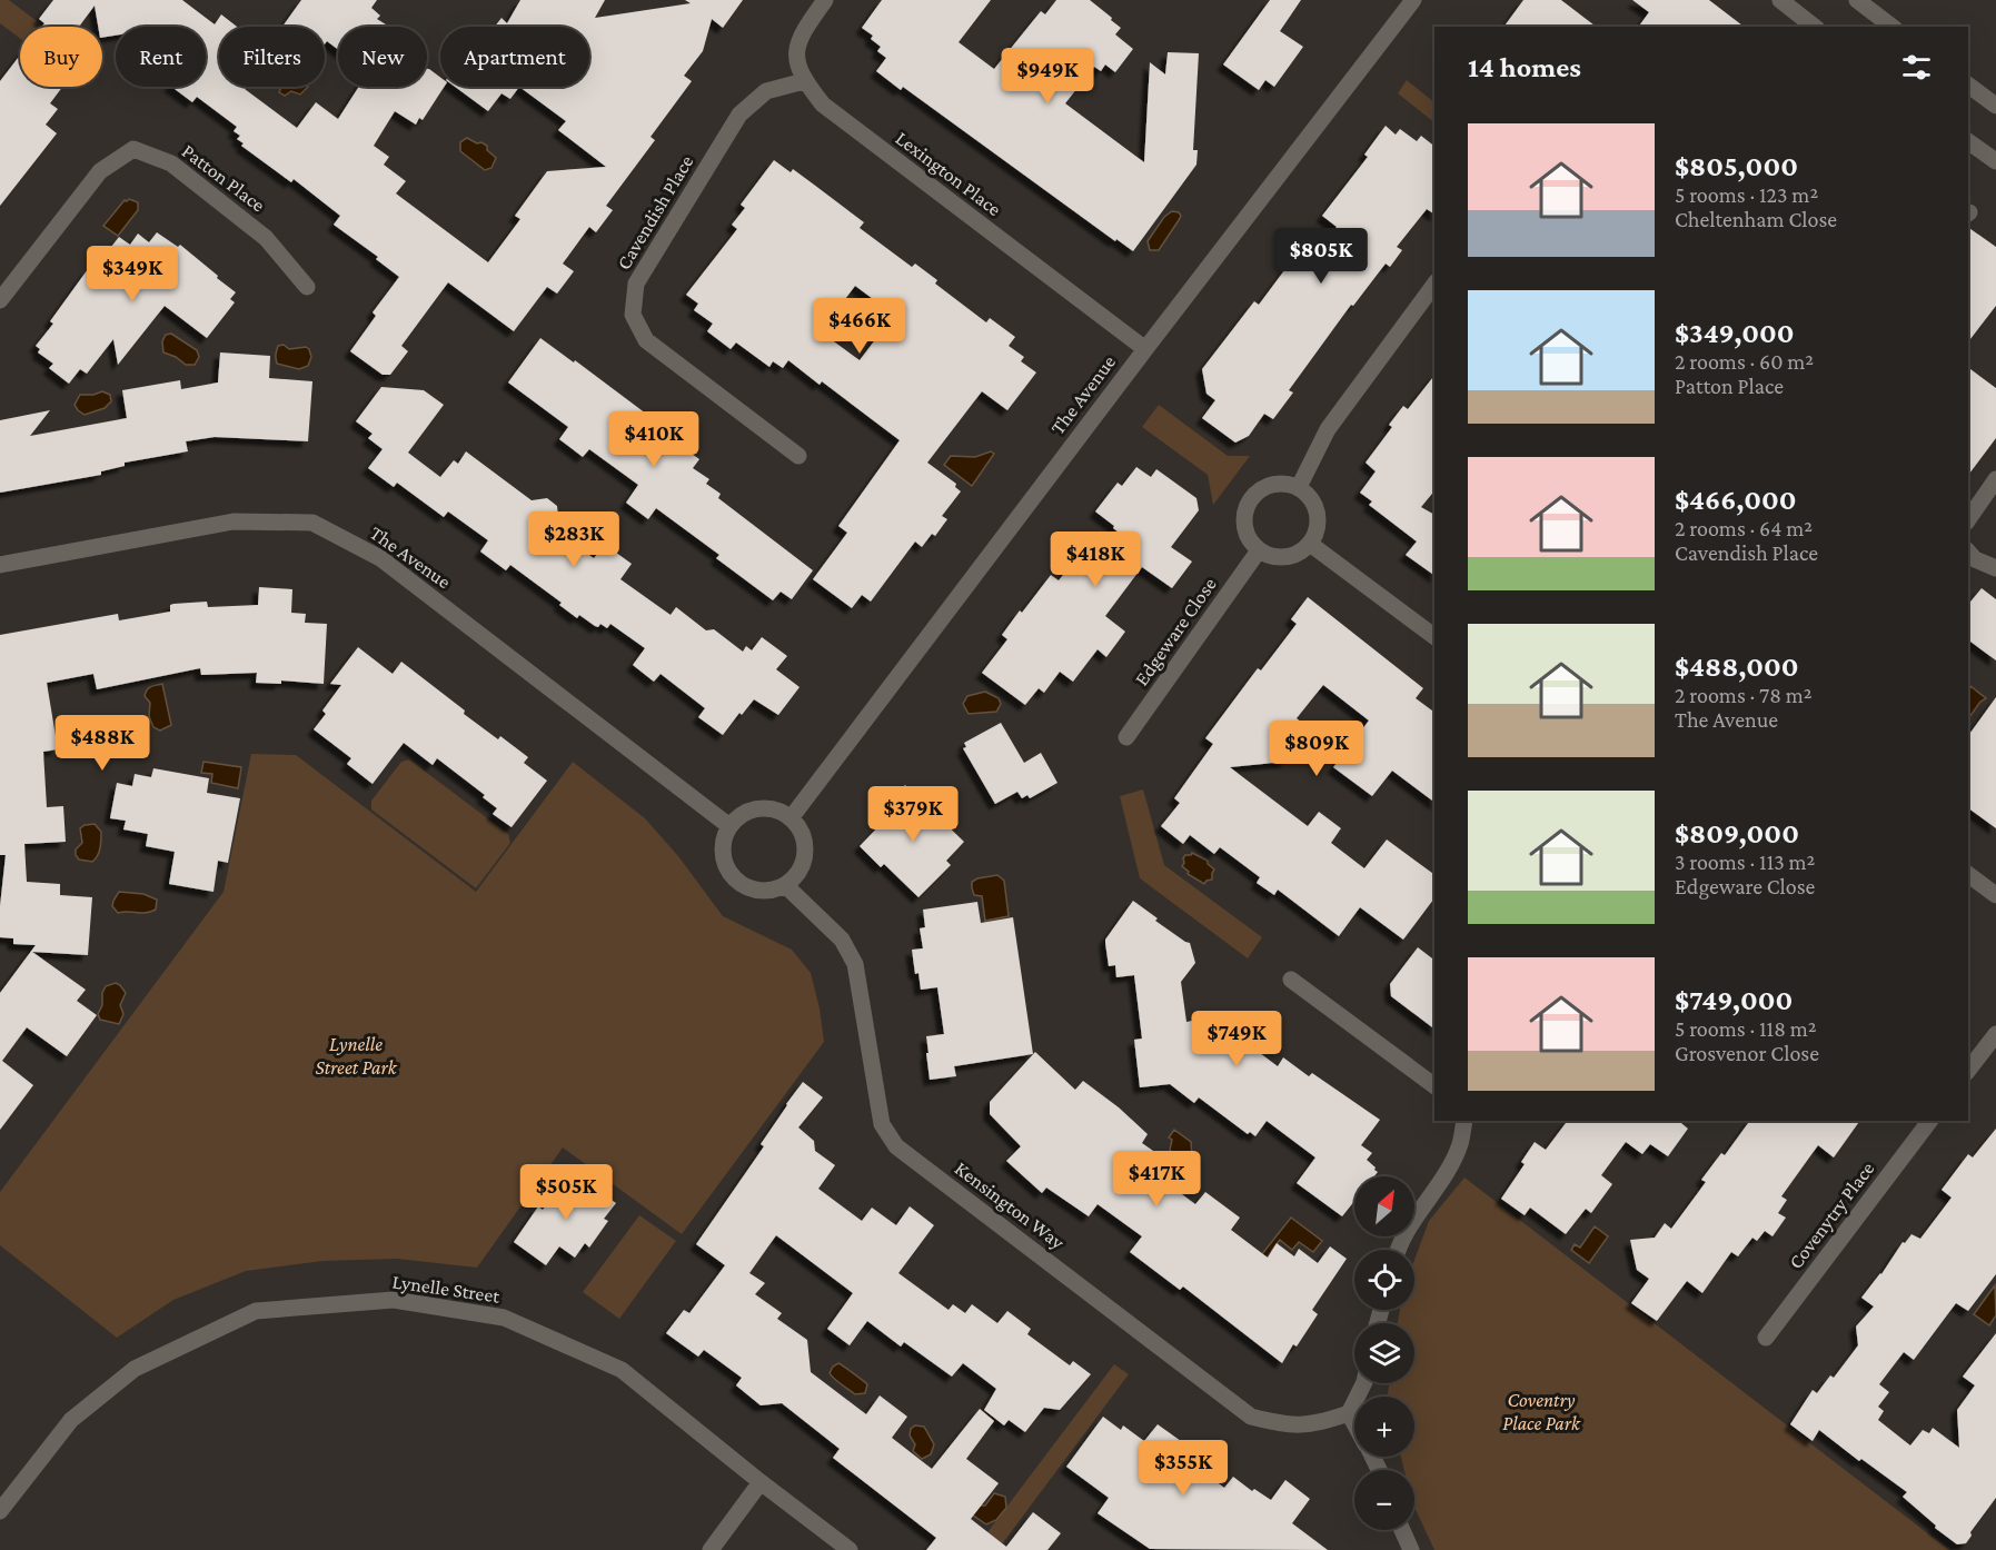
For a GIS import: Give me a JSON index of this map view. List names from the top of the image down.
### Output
{
  "streets": {
    "street": [
      "Lexington Place",
      "Patton Place",
      "Cavendish Place",
      "The Avenue",
      "Edgeware Close",
      "Kensington Way",
      "Covenytry Place",
      "Lynelle Street"
    ]
  },
  "crossings": [
    ["Lexington Place", "Cavendish Place"],
    ["Lexington Place", "The Avenue"],
    ["The Avenue", "Kensington Way"]
  ],
  "parks": ["Lynelle Street Park", "Coventry Place Park"],
  "north": "top right",
  "page": {
    "chip": [
      "Buy",
      "Rent",
      "Filters",
      "New",
      "Apartment"
    ],
    "heading": "14 homes",
    "price": [
      "$949K",
      "$805K",
      "$349K",
      "$466K",
      "$410K",
      "$283K",
      "$418K",
      "$488K",
      "$809K",
      "$379K",
      "$749K",
      "$417K",
      "$505K",
      "$355K"
    ],
    "list": [
      {
        "name": "$805,000",
        "note": "5 rooms · 123 m² · Cheltenham Close"
      },
      {
        "name": "$349,000",
        "note": "2 rooms · 60 m² · Patton Place"
      },
      {
        "name": "$466,000",
        "note": "2 rooms · 64 m² · Cavendish Place"
      },
      {
        "name": "$488,000",
        "note": "2 rooms · 78 m² · The Avenue"
      },
      {
        "name": "$809,000",
        "note": "3 rooms · 113 m² · Edgeware Close"
      },
      {
        "name": "$749,000",
        "note": "5 rooms · 118 m² · Grosvenor Close"
      }
    ],
    "map_buttons": ["+", "−"]
  }
}
